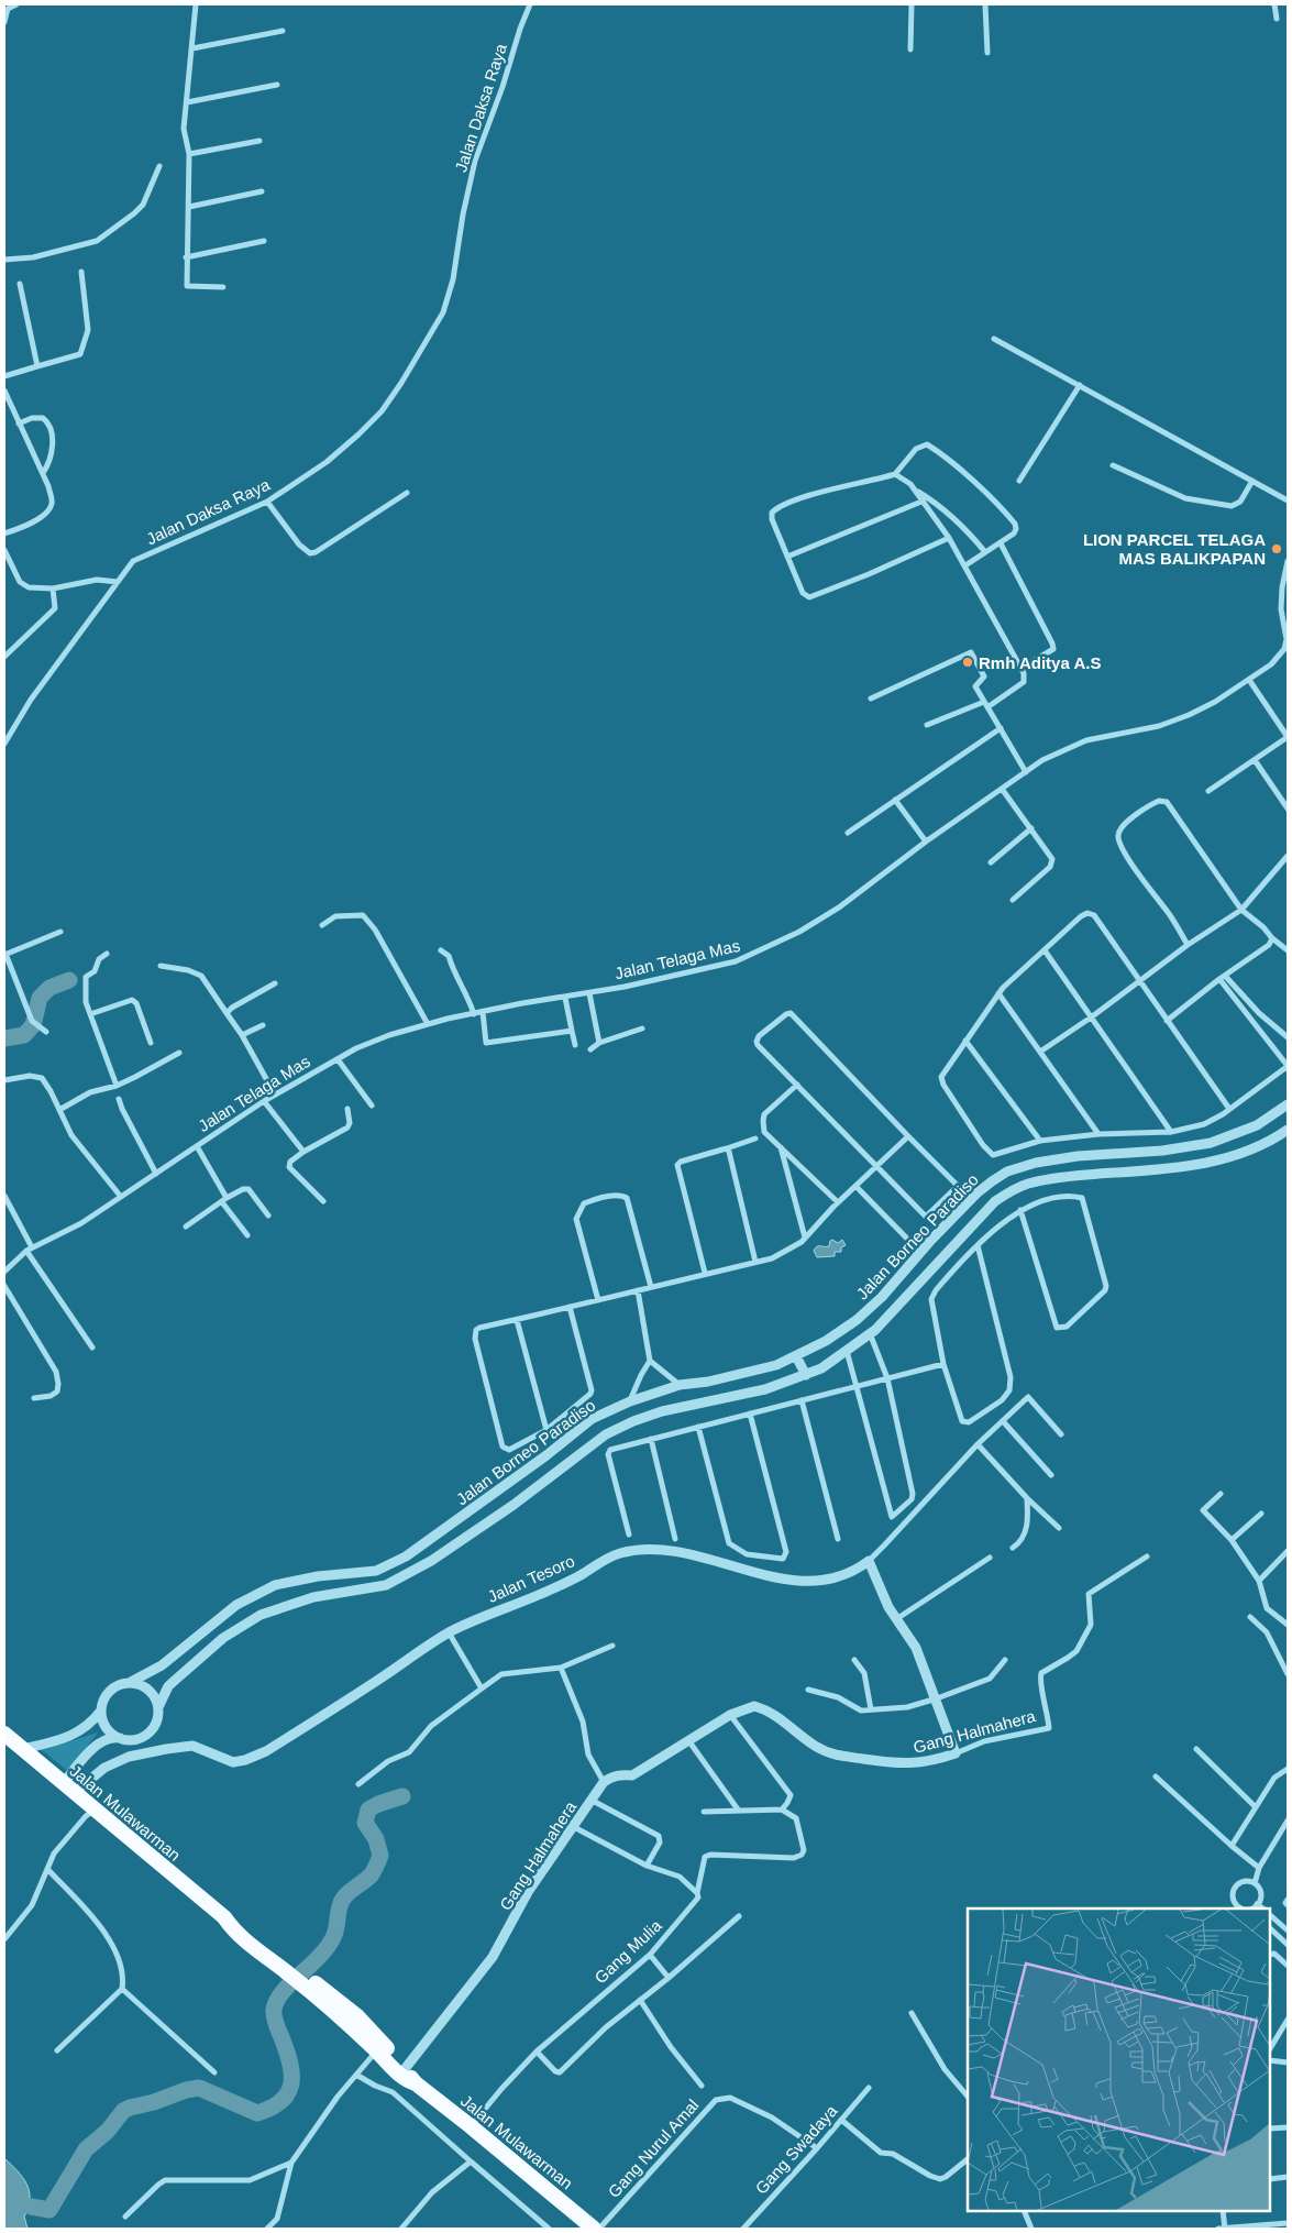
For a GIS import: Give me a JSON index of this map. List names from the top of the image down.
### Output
{
  "streets": {
    "highway": ["Jalan Mulawarman"],
    "street": [
      "Jalan Daksa Raya",
      "Jalan Telaga Mas",
      "Jalan Borneo Paradiso",
      "Jalan Tesoro",
      "Gang Halmahera",
      "Gang Mulia",
      "Gang Nurul Amal",
      "Gang Swadaya"
    ]
  },
  "crossings": [
    ["Jalan Tesoro", "Jalan Mulawarman"],
    ["Gang Halmahera", "Jalan Mulawarman"],
    ["Jalan Mulawarman", "Gang Mulia"],
    ["Gang Nurul Amal", "Gang Swadaya"]
  ],
  "places": ["LION PARCEL TELAGA MAS BALIKPAPAN", "Rmh Aditya A.S"]
}
